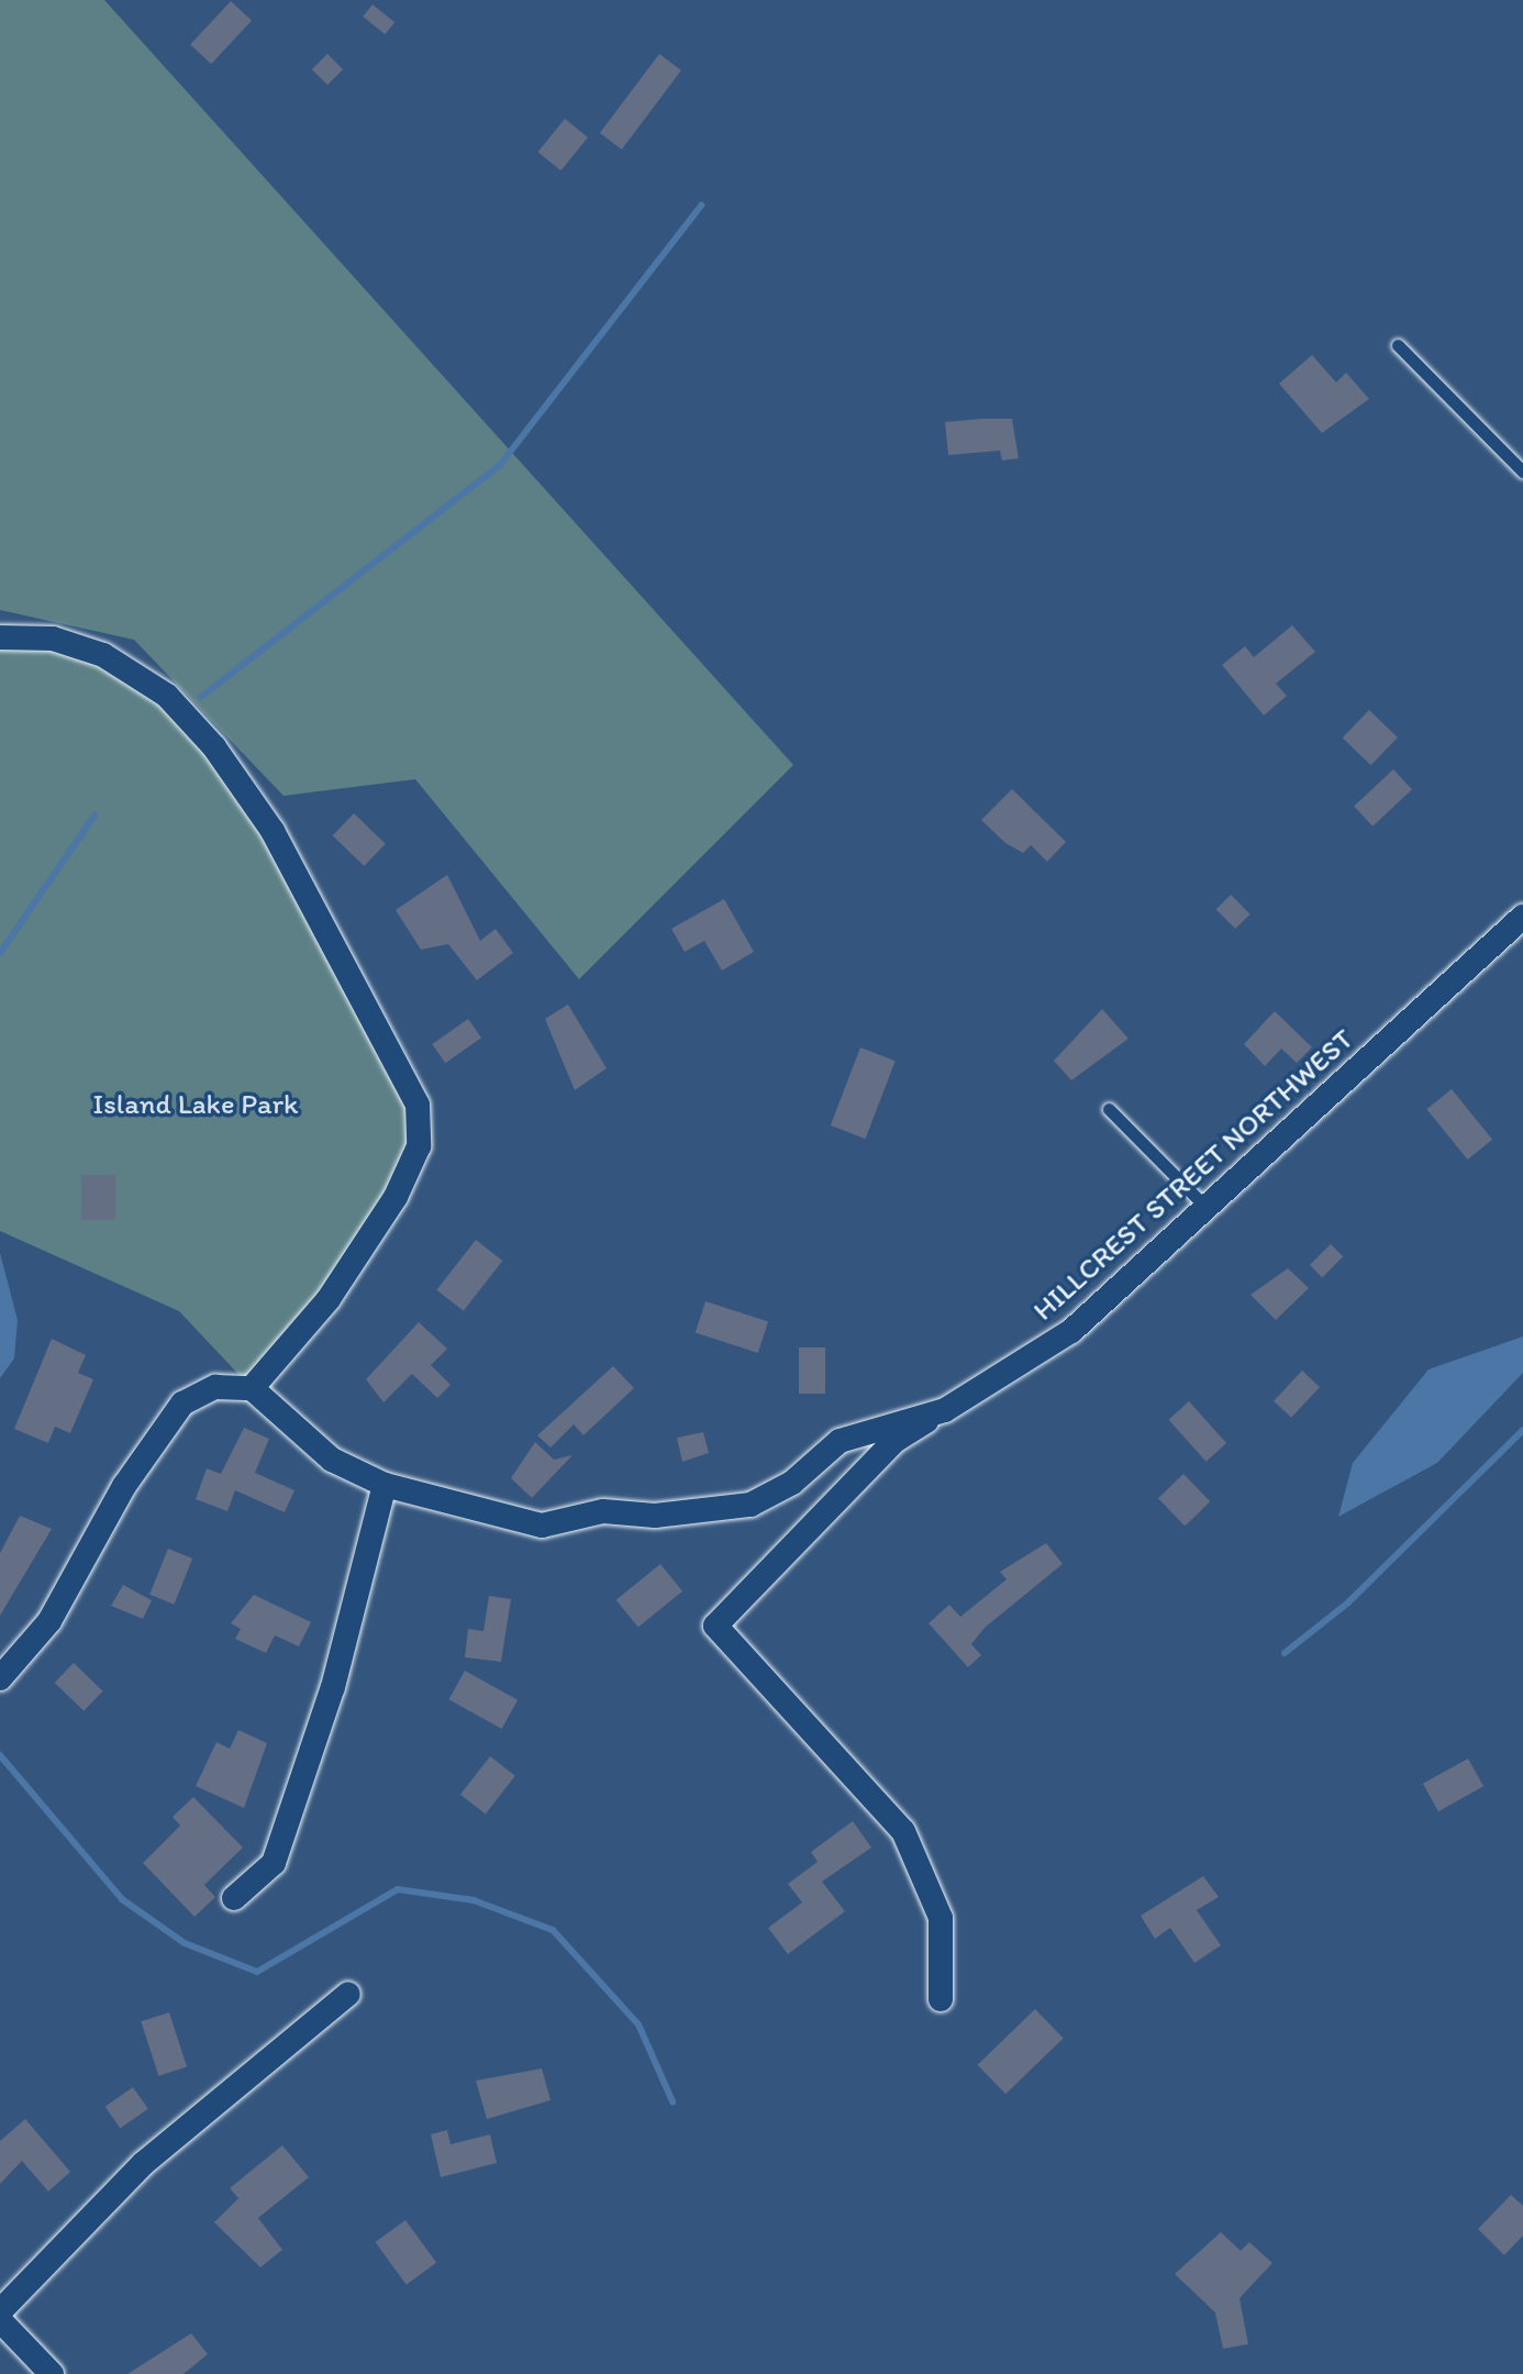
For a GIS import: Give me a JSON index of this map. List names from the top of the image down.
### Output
{
  "streets": {
    "street": ["HILLCREST STREET NORTHWEST"]
  },
  "parks": ["Island Lake Park"]
}
